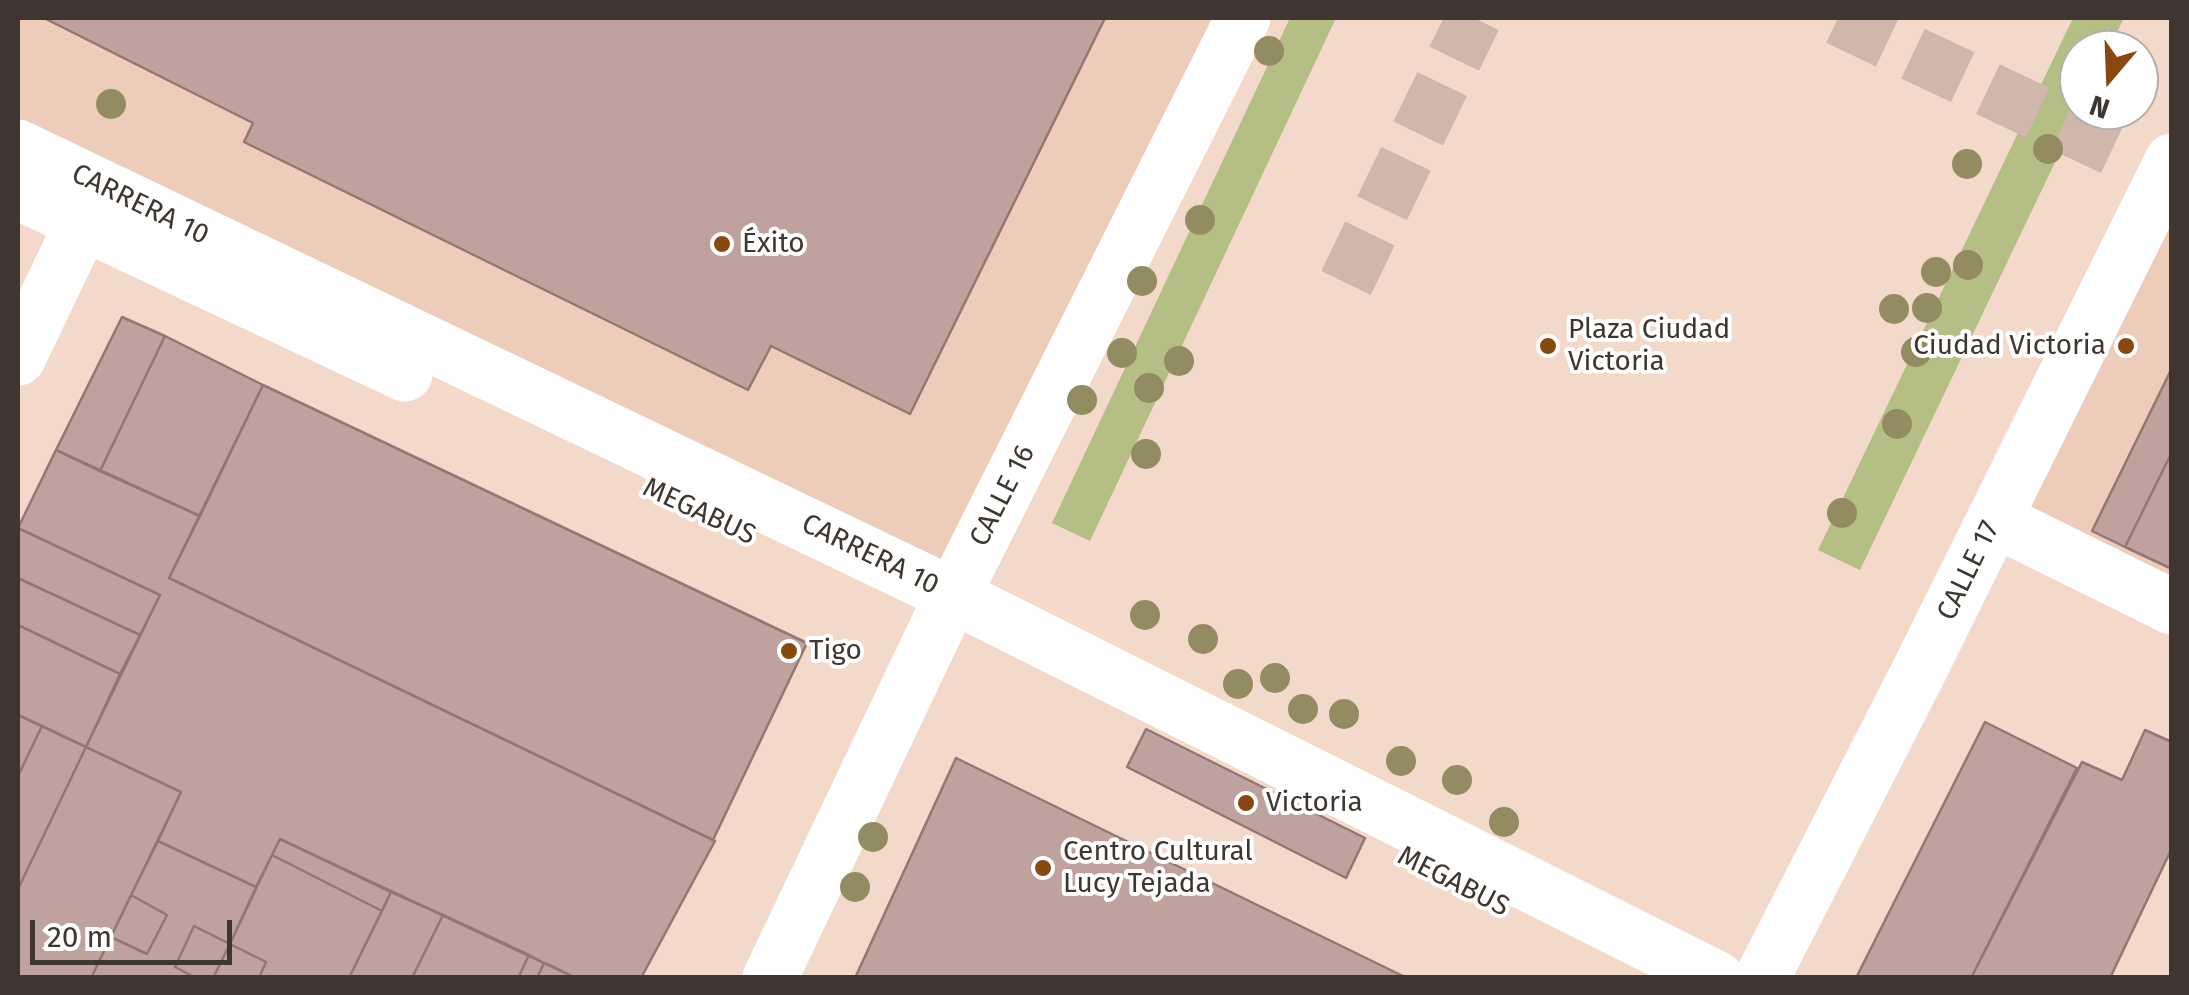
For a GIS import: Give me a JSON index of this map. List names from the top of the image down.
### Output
{
  "streets": {
    "street": [
      "CARRERA 10",
      "CALLE 16",
      "MEGABUS",
      "CALLE 17"
    ]
  },
  "crossings": [
    ["CARRERA 10", "CALLE 16"],
    ["CARRERA 10", "MEGABUS"],
    ["CALLE 16", "MEGABUS"]
  ],
  "places": [
    "Éxito",
    "Plaza Ciudad Victoria",
    "Ciudad Victoria",
    "Tigo",
    "Victoria",
    "Centro Cultural Lucy Tejada"
  ],
  "scale_bar": "20 m",
  "north": "bottom"
}
